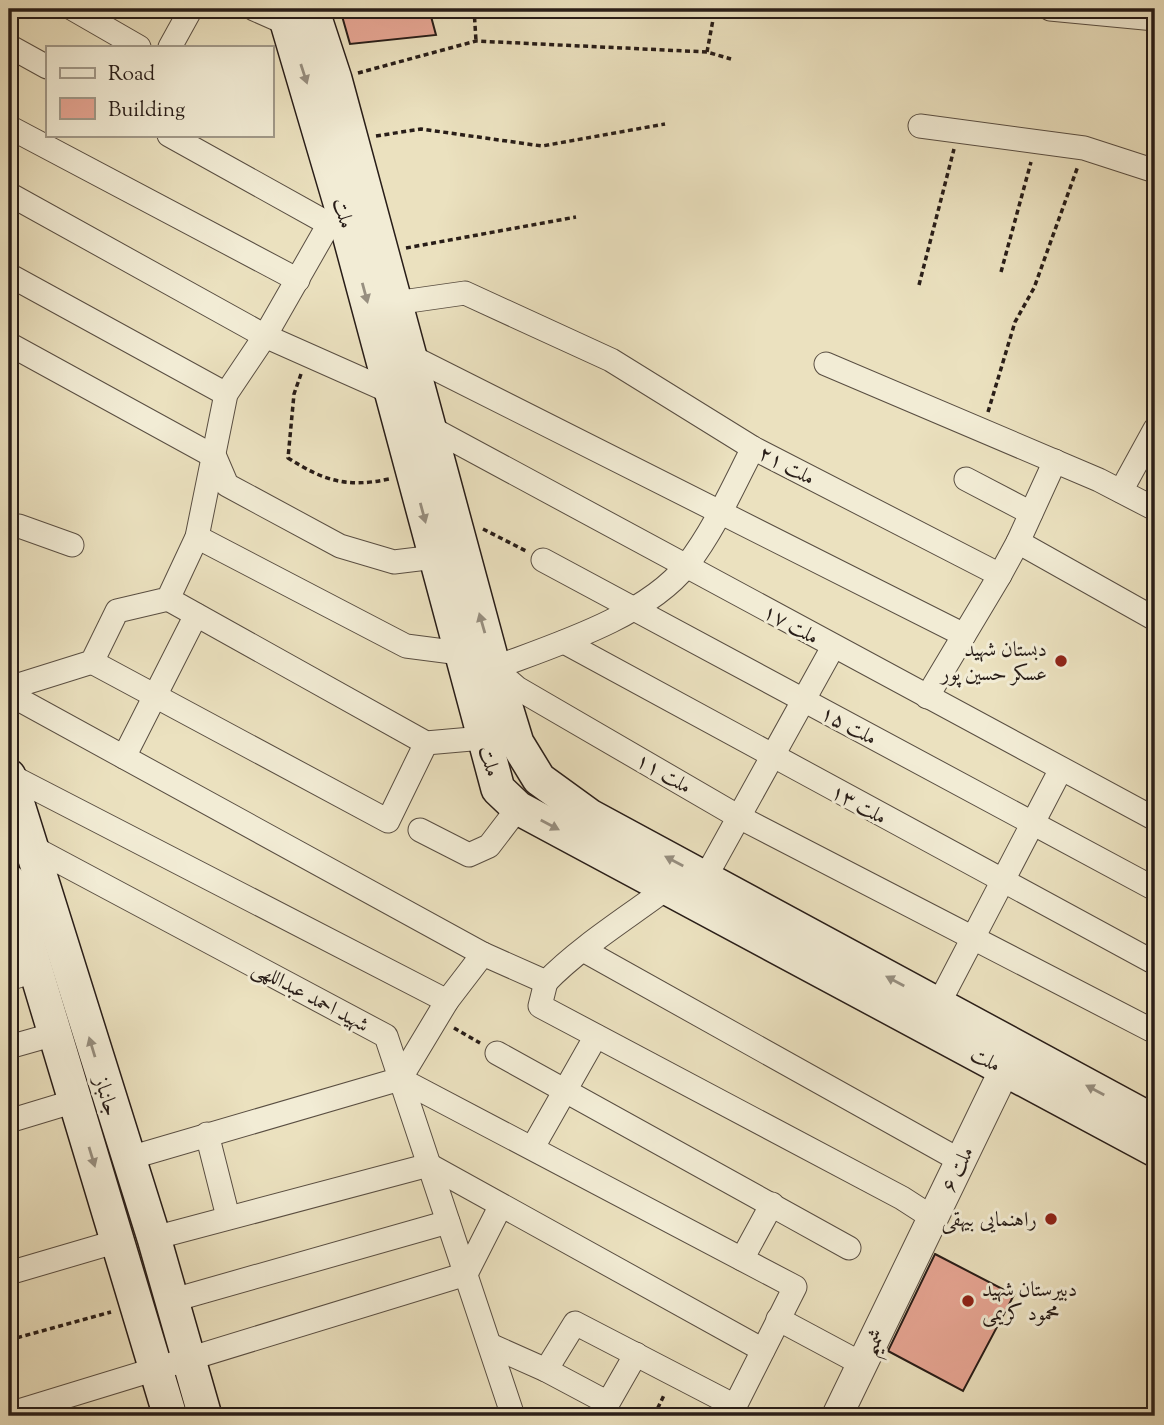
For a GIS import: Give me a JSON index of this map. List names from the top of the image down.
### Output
{
  "streets": {
    "main road": ["ملت", "جانباز"],
    "street": [
      "ملت ۲۱",
      "ملت ۱۷",
      "ملت ۱۵",
      "ملت ۱۱",
      "ملت ۱۳",
      "شهید احمد عبداللهی",
      "ملت ۶",
      "شمیم"
    ]
  },
  "crossings": [
    ["ملت", "ملت ۲۱"],
    ["ملت", "ملت ۱۷"],
    ["ملت", "ملت ۱۱"],
    ["ملت", "ملت ۶"],
    ["شهید احمد عبداللهی", "جانباز"],
    ["ملت ۶", "شمیم"]
  ],
  "places": ["دبستان شهید عسکر حسین پور", "راهنمایی بیهقی", "دبیرستان شهید محمود کریمی"],
  "legend": ["Road", "Building"]
}
